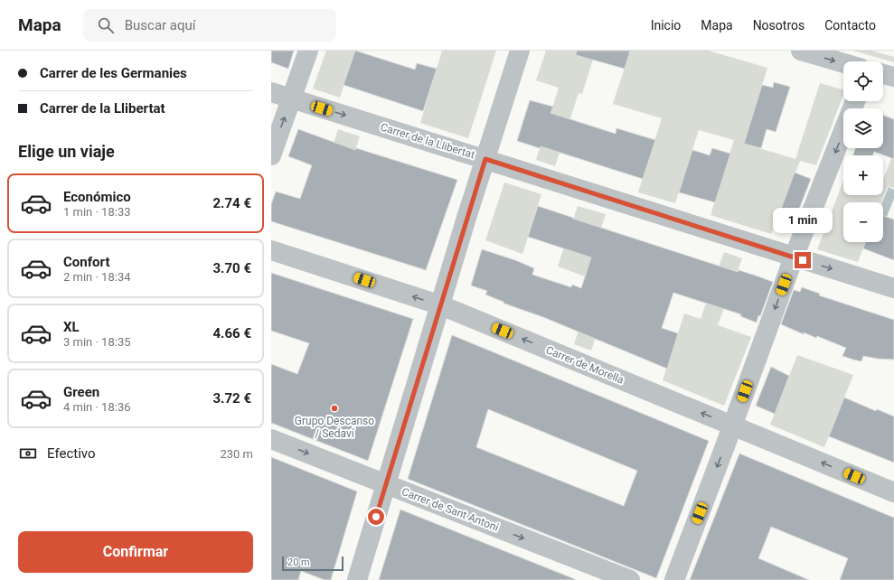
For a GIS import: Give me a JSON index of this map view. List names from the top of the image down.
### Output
{
  "streets": {
    "street": ["Carrer de la Llibertat", "Carrer de Morella", "Carrer de Sant Antoni"]
  },
  "one_way": ["Carrer de la Llibertat", "Carrer de Morella", "Carrer de Sant Antoni"],
  "places": ["Grupo Descanso / Sedaví"],
  "scale_bar": "20 m",
  "page": {
    "header": "Mapa",
    "search": "Buscar aquí",
    "nav": [
      "Inicio",
      "Mapa",
      "Nosotros",
      "Contacto"
    ],
    "banner": ["Carrer de les Germanies", "Carrer de la Llibertat"],
    "map_buttons": ["+", "−"],
    "heading": "Elige un viaje",
    "list": [
      {
        "name": "Económico",
        "note": "1 min · 18:33",
        "value": "2.74 €"
      },
      {
        "name": "Confort",
        "note": "2 min · 18:34",
        "value": "3.70 €"
      },
      {
        "name": "XL",
        "note": "3 min · 18:35",
        "value": "4.66 €"
      },
      {
        "name": "Green",
        "note": "4 min · 18:36",
        "value": "3.72 €"
      }
    ],
    "bubble": "1 min",
    "pay": ["Efectivo", "230 m"],
    "buttons": "Confirmar",
    "scale": "20 m"
  }
}
